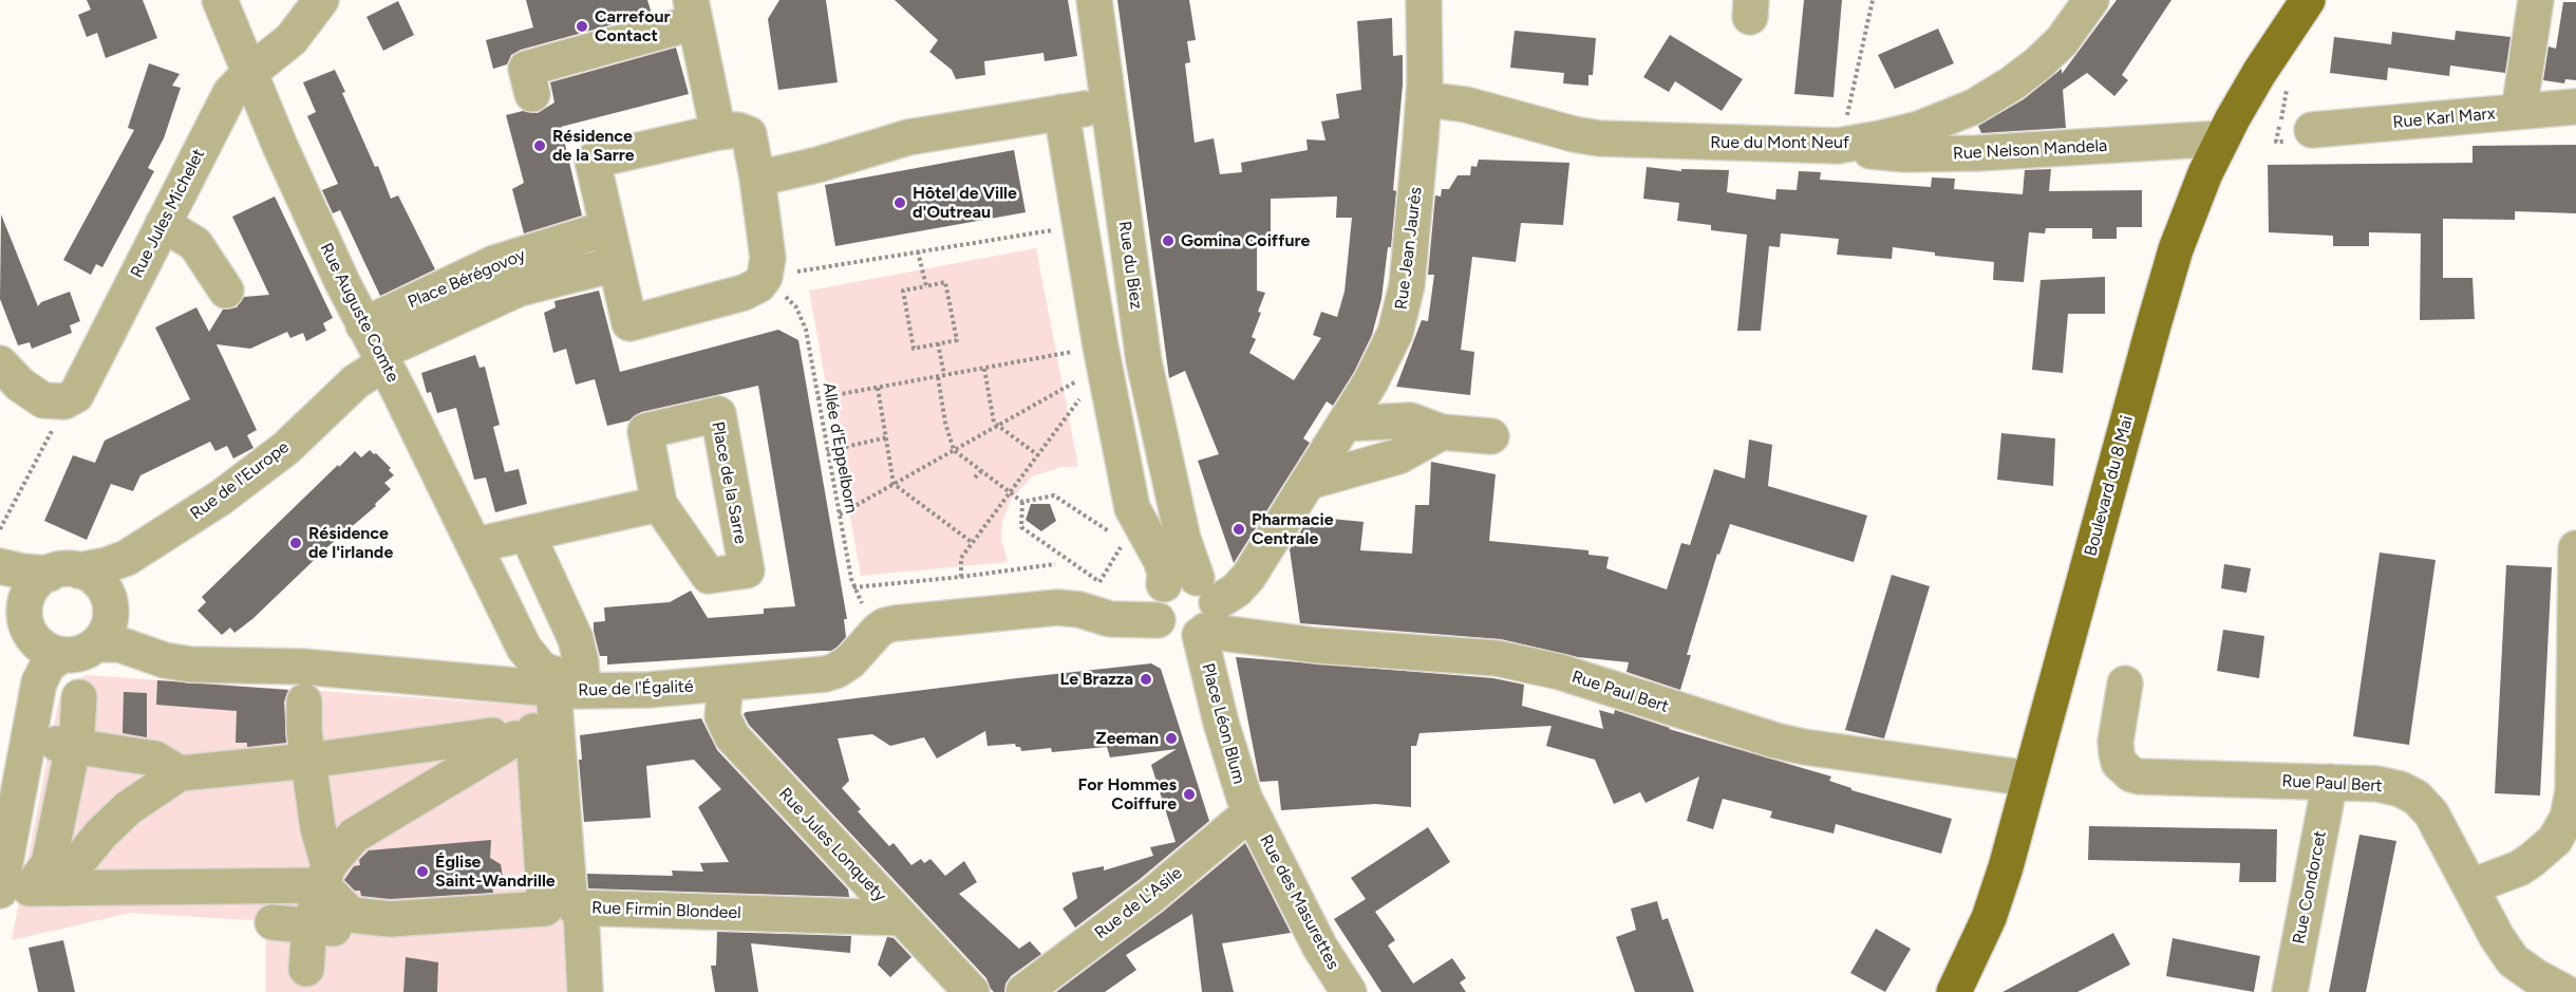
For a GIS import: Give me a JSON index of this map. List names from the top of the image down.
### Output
{
  "streets": {
    "main road": ["Boulevard du 8 Mai"],
    "street": [
      "Rue Karl Marx",
      "Rue du Mont Neuf",
      "Rue Nelson Mandela",
      "Rue Jules Michelet",
      "Rue Jean Jaurès",
      "Rue du Biez",
      "Place Bérégovoy",
      "Rue Auguste Comte",
      "Rue de l'Europe",
      "Rue de l'Égalité",
      "Rue Paul Bert",
      "Place Léon Blum",
      "Rue Jules Lonquety",
      "Rue Condorcet",
      "Rue des Masurettes",
      "Rue de L'Asile",
      "Rue Firmin Blondeel"
    ],
    "path": ["Allée d'Eppelborn"]
  },
  "crossings": [
    ["Rue du Mont Neuf", "Rue Nelson Mandela"],
    ["Rue du Mont Neuf", "Rue Jean Jaurès"],
    ["Rue Nelson Mandela", "Boulevard du 8 Mai"],
    ["Rue Jules Michelet", "Rue Auguste Comte"],
    ["Rue Jean Jaurès", "Rue Paul Bert"],
    ["Rue Jean Jaurès", "Place Léon Blum"],
    ["Rue du Biez", "Place Léon Blum"],
    ["Place Bérégovoy", "Rue Auguste Comte"],
    ["Place Bérégovoy", "Rue de l'Europe"],
    ["Rue Auguste Comte", "Rue de l'Europe"],
    ["Rue Auguste Comte", "Rue de l'Égalité"],
    ["Rue Auguste Comte", "Rue Firmin Blondeel"],
    ["Allée d'Eppelborn", "Rue de l'Égalité"],
    ["Rue de l'Europe", "Rue de l'Égalité"],
    ["Boulevard du 8 Mai", "Rue Paul Bert"],
    ["Rue de l'Égalité", "Rue Jules Lonquety"],
    ["Rue de l'Égalité", "Rue Firmin Blondeel"],
    ["Rue Paul Bert", "Place Léon Blum"],
    ["Rue Paul Bert", "Rue Condorcet"],
    ["Place Léon Blum", "Rue des Masurettes"],
    ["Place Léon Blum", "Rue de L'Asile"],
    ["Rue Jules Lonquety", "Rue Firmin Blondeel"],
    ["Rue des Masurettes", "Rue de L'Asile"]
  ],
  "places": [
    "Carrefour Contact",
    "Résidence de la Sarre",
    "Hôtel de Ville d'Outreau",
    "Gomina Coiffure",
    "Pharmacie Centrale",
    "Résidence de l'irlande",
    "Le Brazza",
    "Zeeman",
    "For Hommes Coiffure",
    "Église Saint-Wandrille"
  ]
}
